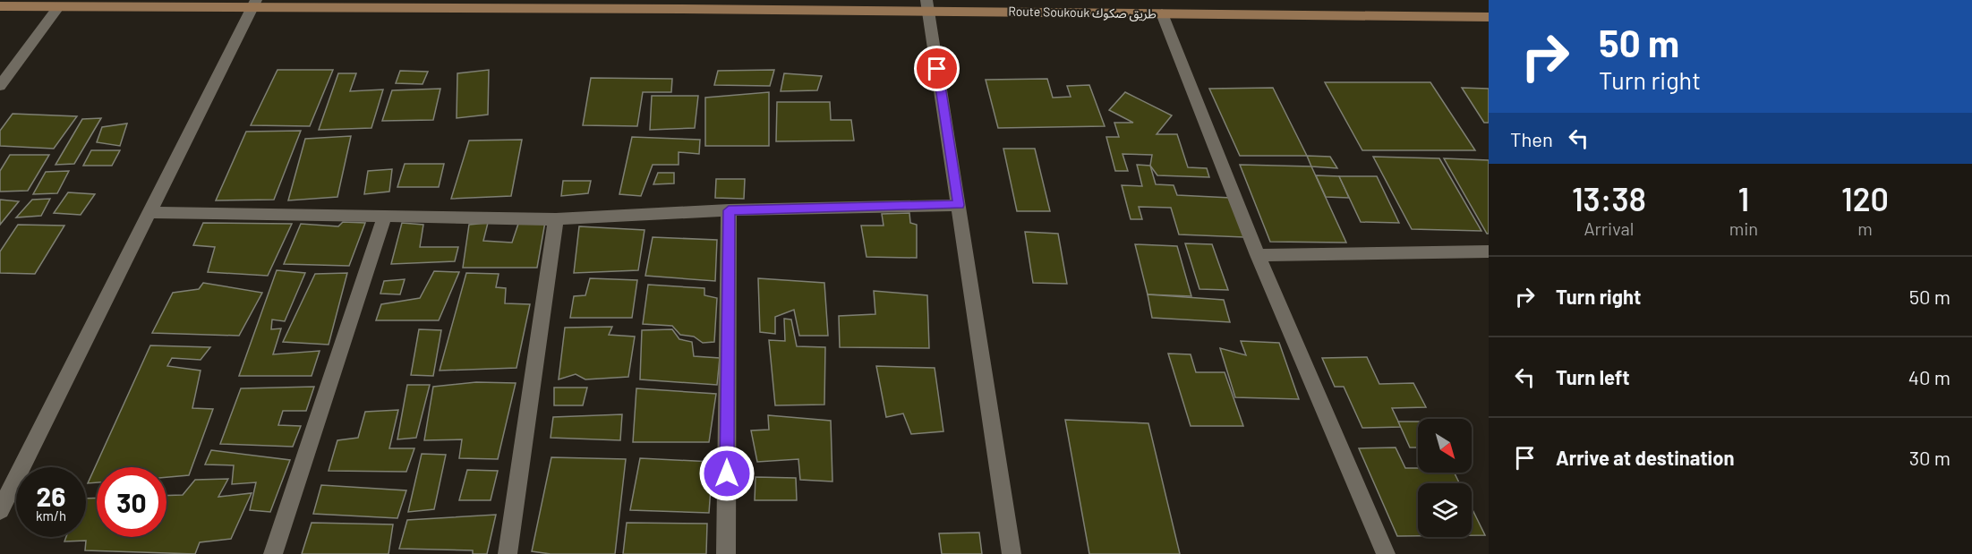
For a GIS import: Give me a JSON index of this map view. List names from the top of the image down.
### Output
{
  "streets": {
    "street": ["Route Soukouk طريق صكوك"]
  },
  "north": "bottom right",
  "page": {
    "turn": ["50 m", "Turn right"],
    "then": "Then",
    "eta": [
      "13:38",
      "Arrival",
      "1",
      "min",
      "120",
      "m"
    ],
    "list": [
      {
        "name": "Turn right",
        "value": "50 m"
      },
      {
        "name": "Turn left",
        "value": "40 m"
      },
      {
        "name": "Arrive at destination",
        "value": "30 m"
      }
    ],
    "speed": "26 km/h",
    "limit": "30"
  }
}
